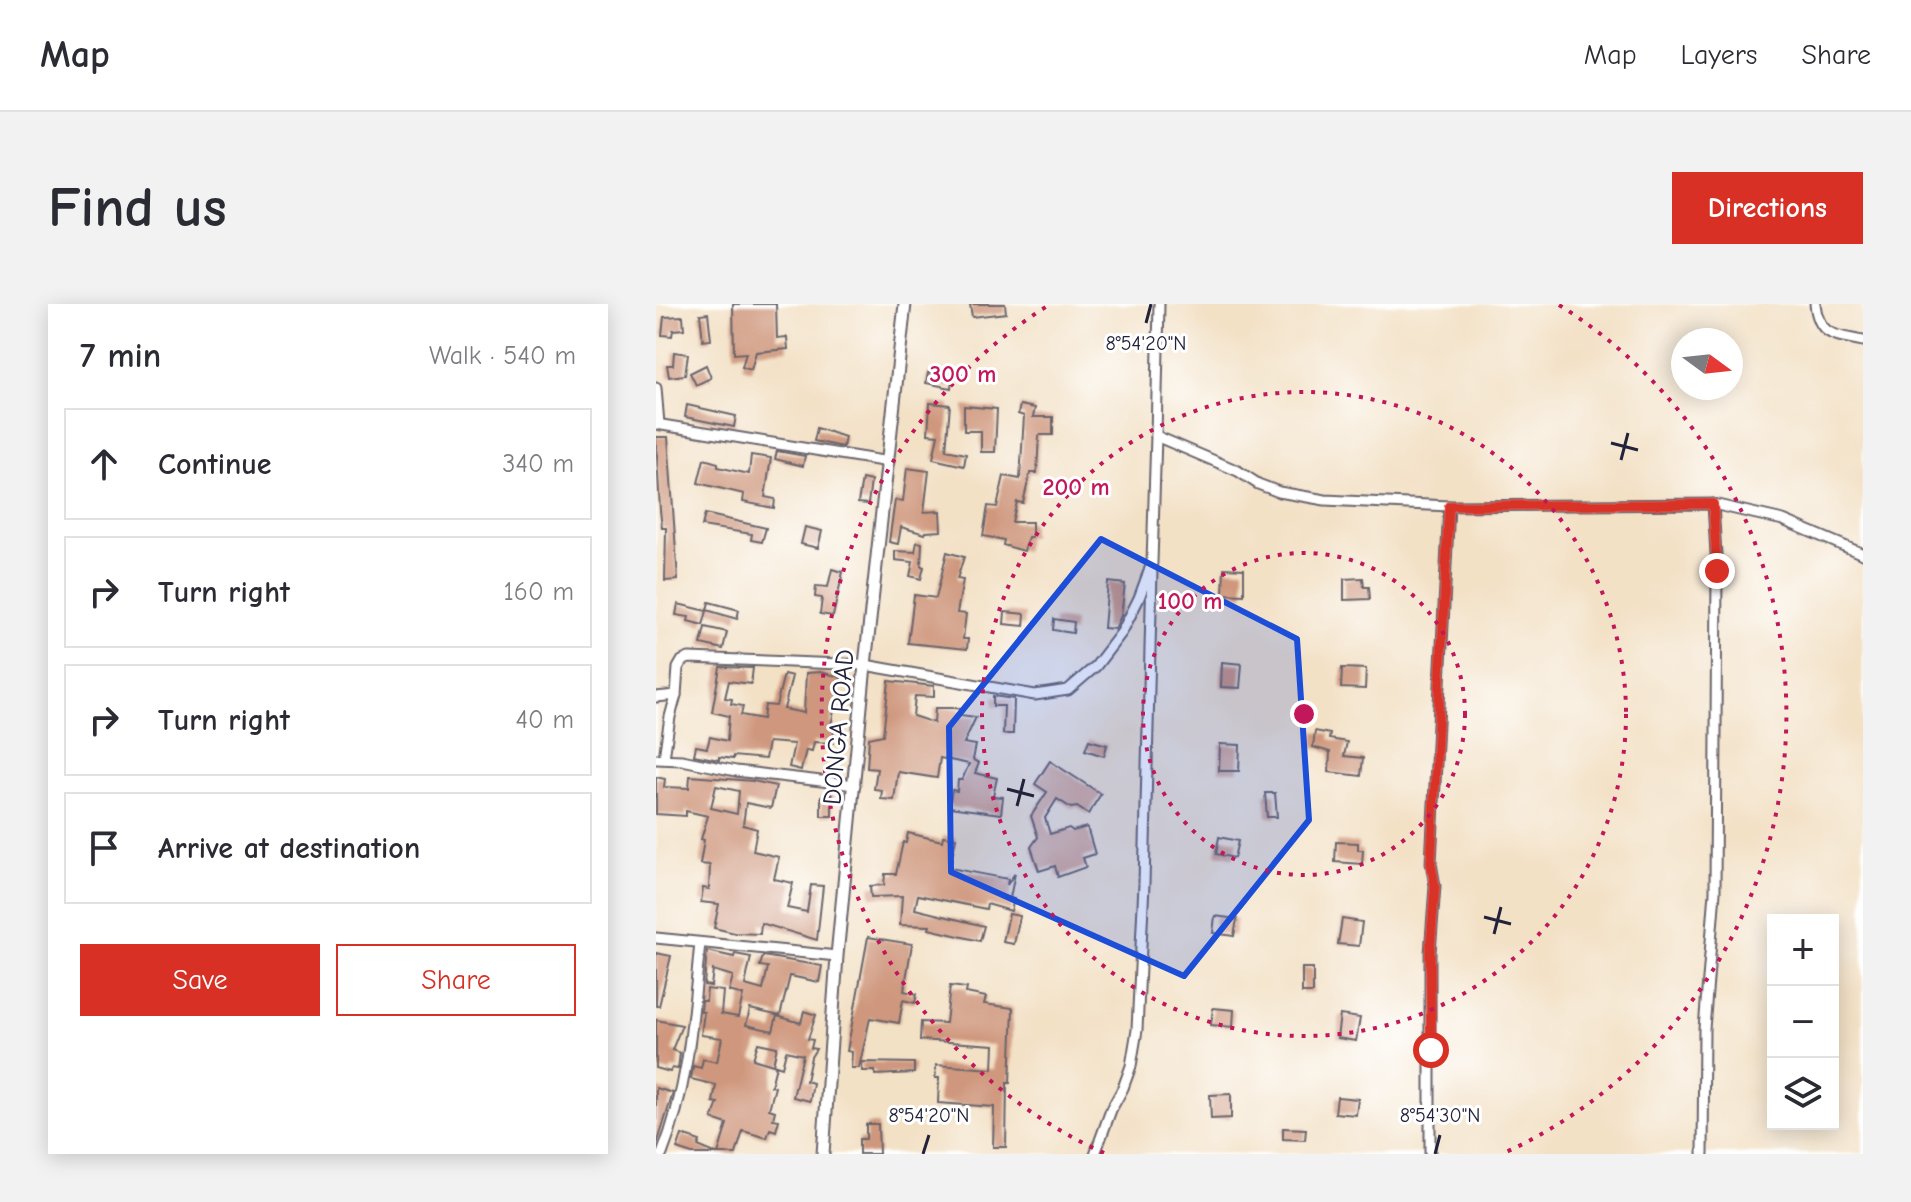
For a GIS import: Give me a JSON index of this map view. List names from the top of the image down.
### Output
{
  "streets": {
    "street": ["DONGA ROAD"]
  },
  "north": "right",
  "page": {
    "header": "Map",
    "nav": ["Map", "Layers", "Share"],
    "buttons": [
      "Directions",
      ["Save", "Share"]
    ],
    "title": "Find us",
    "heading": ["7 min", "Walk · 540 m"],
    "list": [
      ["Continue", "340 m"],
      ["Turn right", "160 m"],
      ["Turn right", "40 m"],
      "Arrive at destination"
    ],
    "map_buttons": ["+", "−"]
  },
  "coordinates": ["8°54'20\"N", "8°54'30\"N"],
  "rings": ["300 m", "200 m", "100 m"]
}
